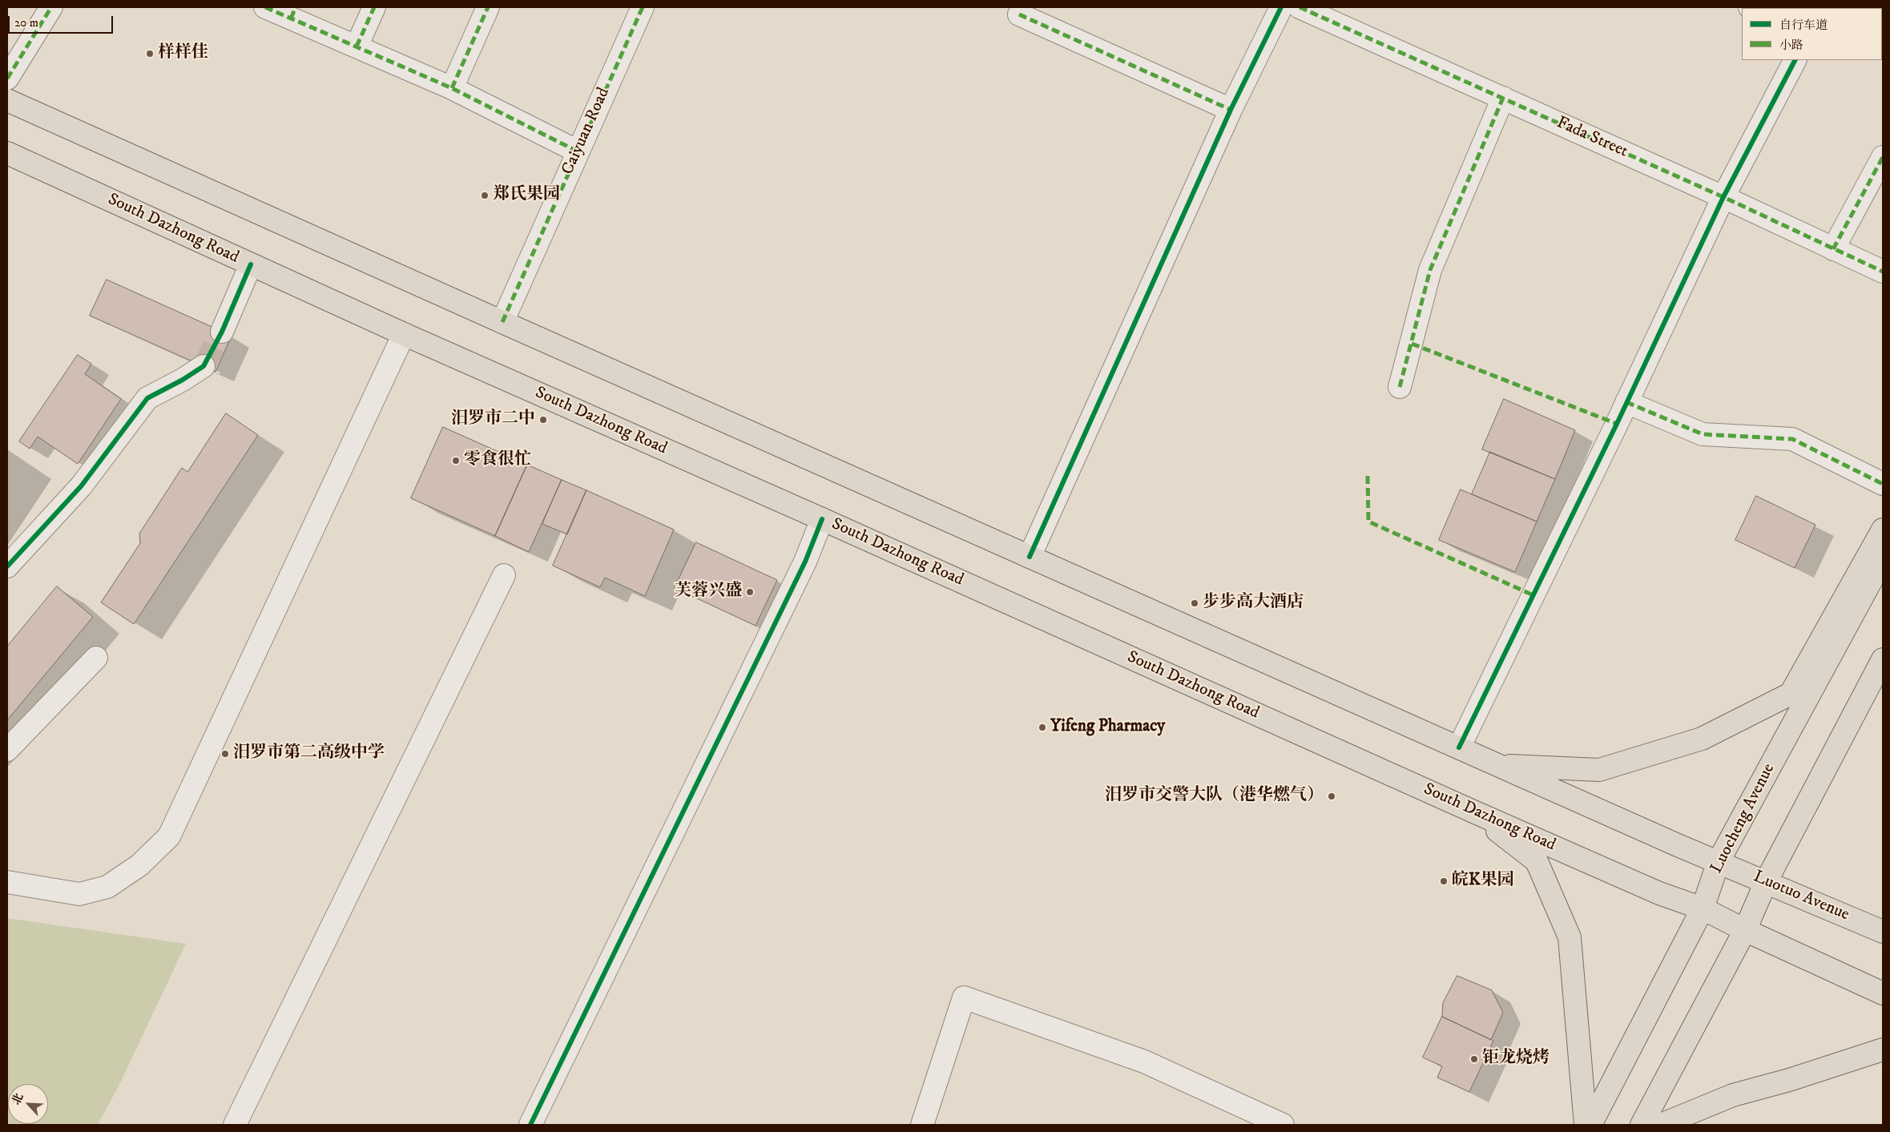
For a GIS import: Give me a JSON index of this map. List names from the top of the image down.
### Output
{
  "streets": {
    "main road": ["South Dazhong Road", "Luocheng Avenue", "Luotuo Avenue"],
    "street": ["Caiyuan Road", "Fada Street"]
  },
  "crossings": [
    ["South Dazhong Road", "Luocheng Avenue"],
    ["Luocheng Avenue", "Luotuo Avenue"]
  ],
  "places": [
    "样样佳",
    "郑氏果园",
    "汨罗市二中",
    "零食很忙",
    "芙蓉兴盛",
    "步步高大酒店",
    "Yifeng Pharmacy",
    "汨罗市第二高级中学",
    "汨罗市交警大队（港华燃气）",
    "皖K果园",
    "钜龙烧烤"
  ],
  "legend": ["自行车道", "小路"],
  "scale_bar": "20 m",
  "north": "top left"
}
